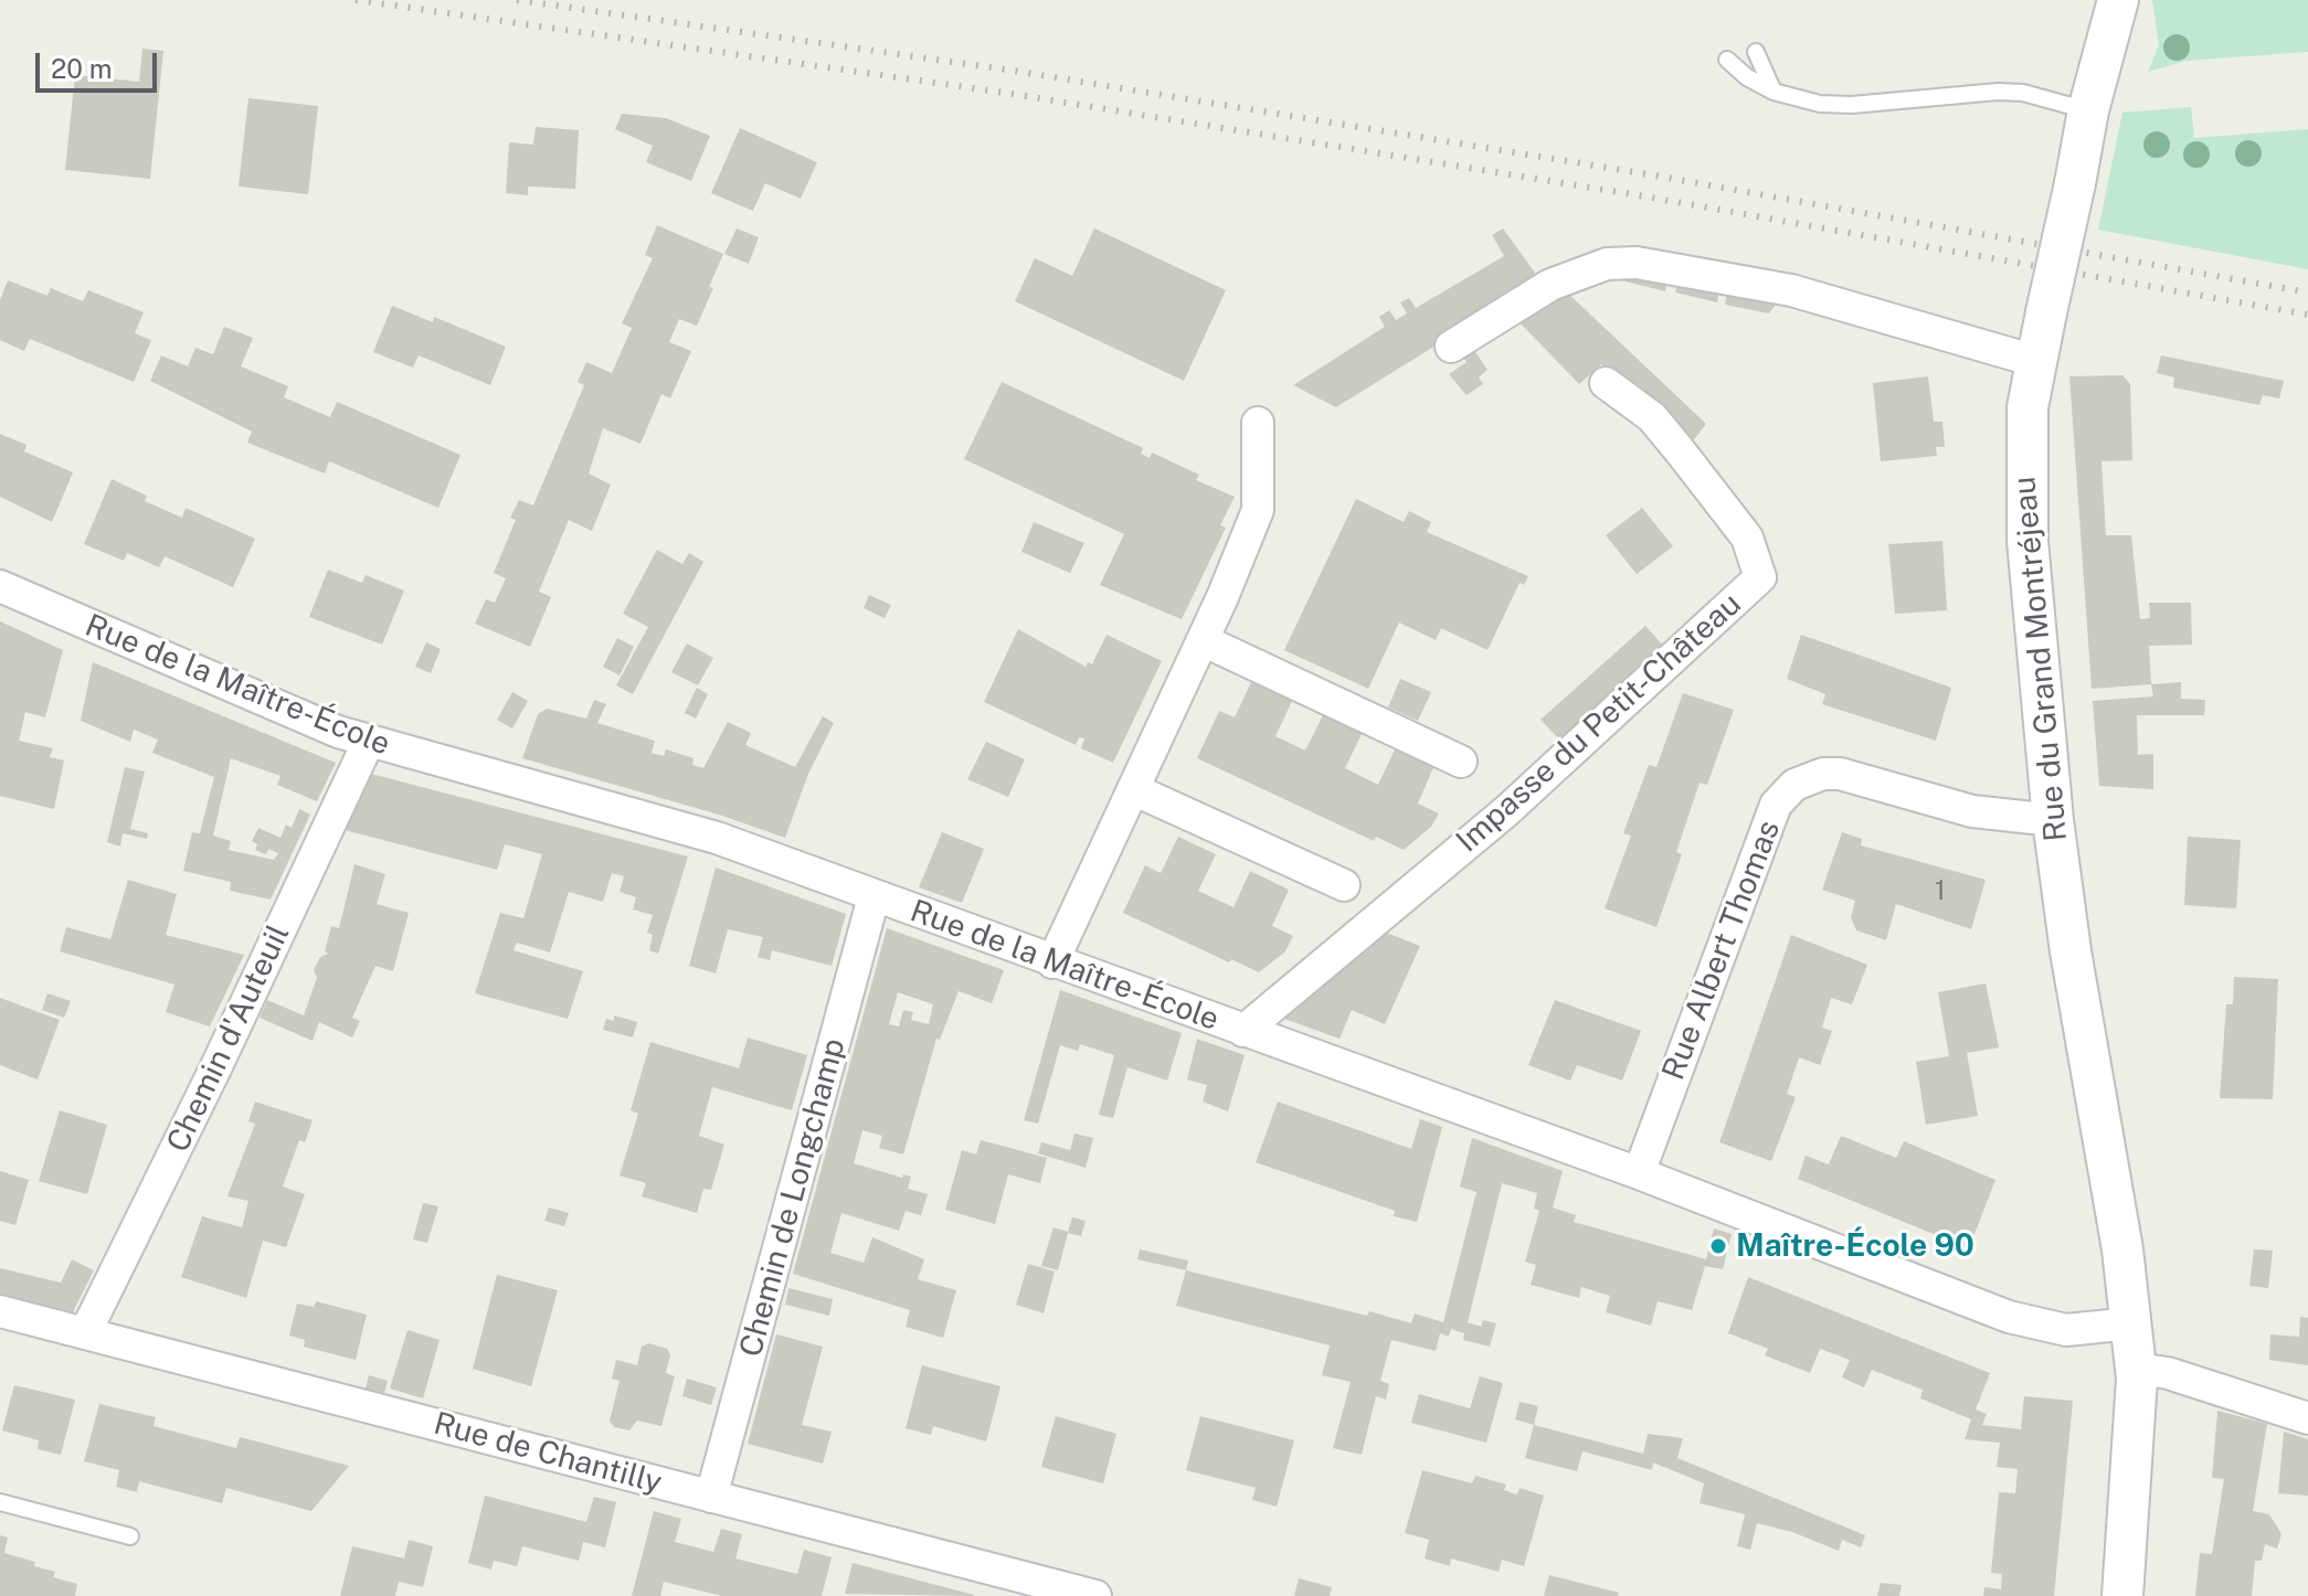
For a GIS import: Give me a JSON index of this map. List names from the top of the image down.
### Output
{
  "streets": {
    "street": [
      "Rue du Grand Montréjeau",
      "Rue de la Maître-École",
      "Impasse du Petit-Château",
      "Rue Albert Thomas",
      "Chemin d'Auteuil",
      "Chemin de Longchamp",
      "Rue de Chantilly"
    ]
  },
  "crossings": [
    ["Rue du Grand Montréjeau", "Rue de la Maître-École"],
    ["Rue du Grand Montréjeau", "Rue Albert Thomas"],
    ["Rue de la Maître-École", "Impasse du Petit-Château"],
    ["Rue de la Maître-École", "Rue Albert Thomas"],
    ["Rue de la Maître-École", "Chemin d'Auteuil"],
    ["Rue de la Maître-École", "Chemin de Longchamp"],
    ["Chemin d'Auteuil", "Rue de Chantilly"],
    ["Chemin de Longchamp", "Rue de Chantilly"]
  ],
  "places": ["Maître-École 90"],
  "house_numbers": ["1"],
  "scale_bar": "20 m"
}
